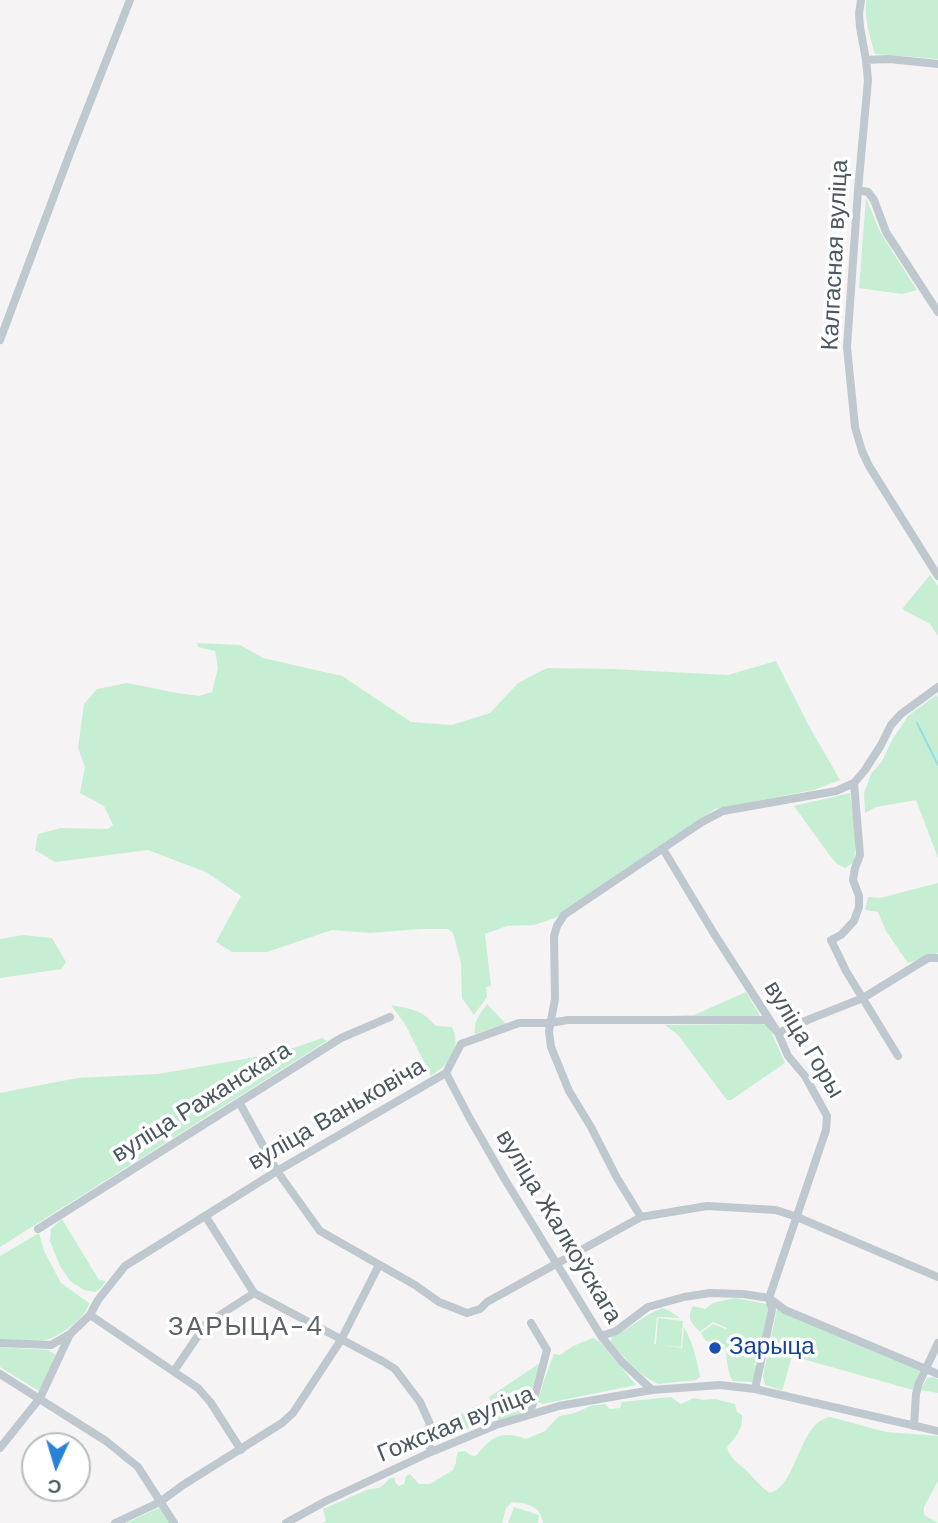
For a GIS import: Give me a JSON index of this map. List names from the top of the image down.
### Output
{
  "streets": {
    "street": [
      "Калгасная вуліца",
      "вуліца Горы",
      "вуліца Ражанскага",
      "вуліца Ваньковіча",
      "вуліца Жалкоўскага",
      "Гожская вуліца"
    ]
  },
  "crossings": [
    ["вуліца Горы", "вуліца Ваньковіча"],
    ["вуліца Горы", "Гожская вуліца"],
    ["вуліца Ваньковіча", "вуліца Жалкоўскага"],
    ["вуліца Жалкоўскага", "Гожская вуліца"]
  ],
  "districts": ["ЗАРЫЦА-4"],
  "places": ["Зарыца"],
  "north": "bottom"
}
